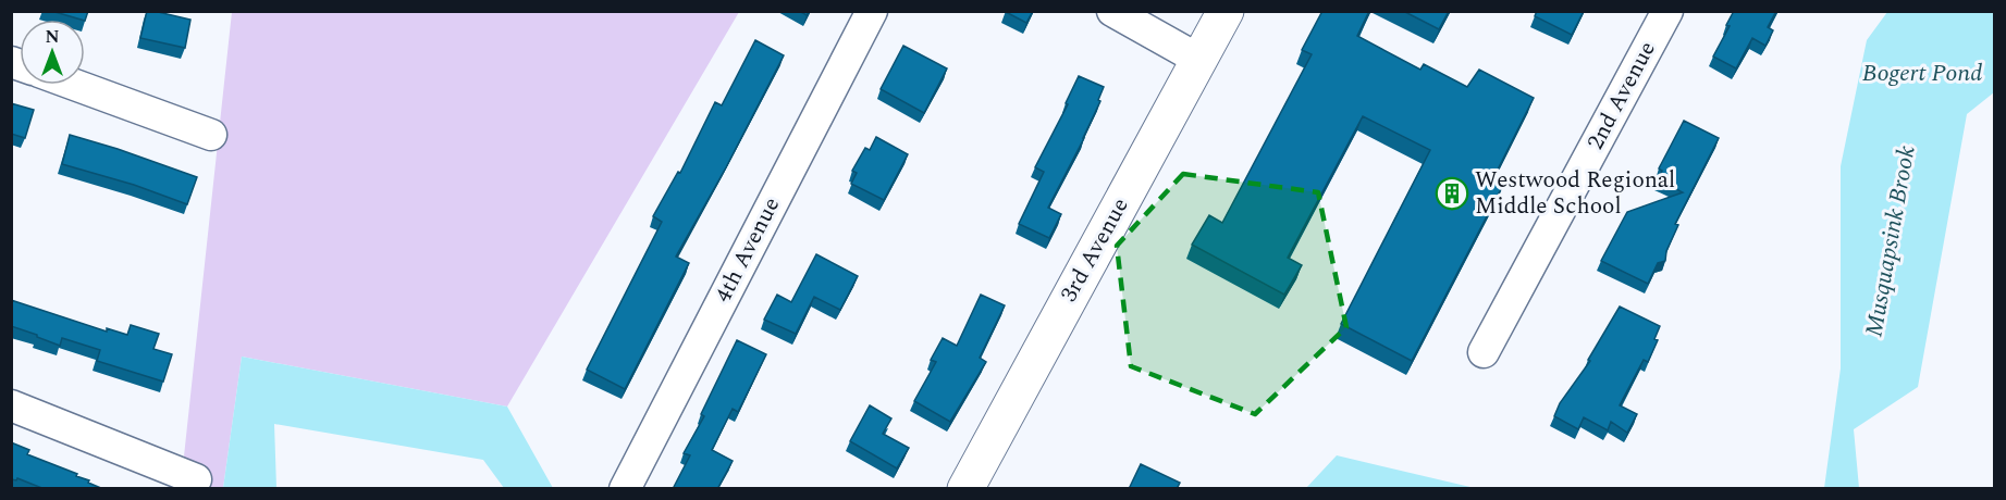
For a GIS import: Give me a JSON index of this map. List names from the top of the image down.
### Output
{
  "streets": {
    "main road": ["3rd Avenue"],
    "street": ["2nd Avenue", "4th Avenue"]
  },
  "water": ["Bogert Pond", "Musquapsink Brook"],
  "places": {
    "building": ["Westwood Regional Middle School"]
  },
  "north": "top"
}
